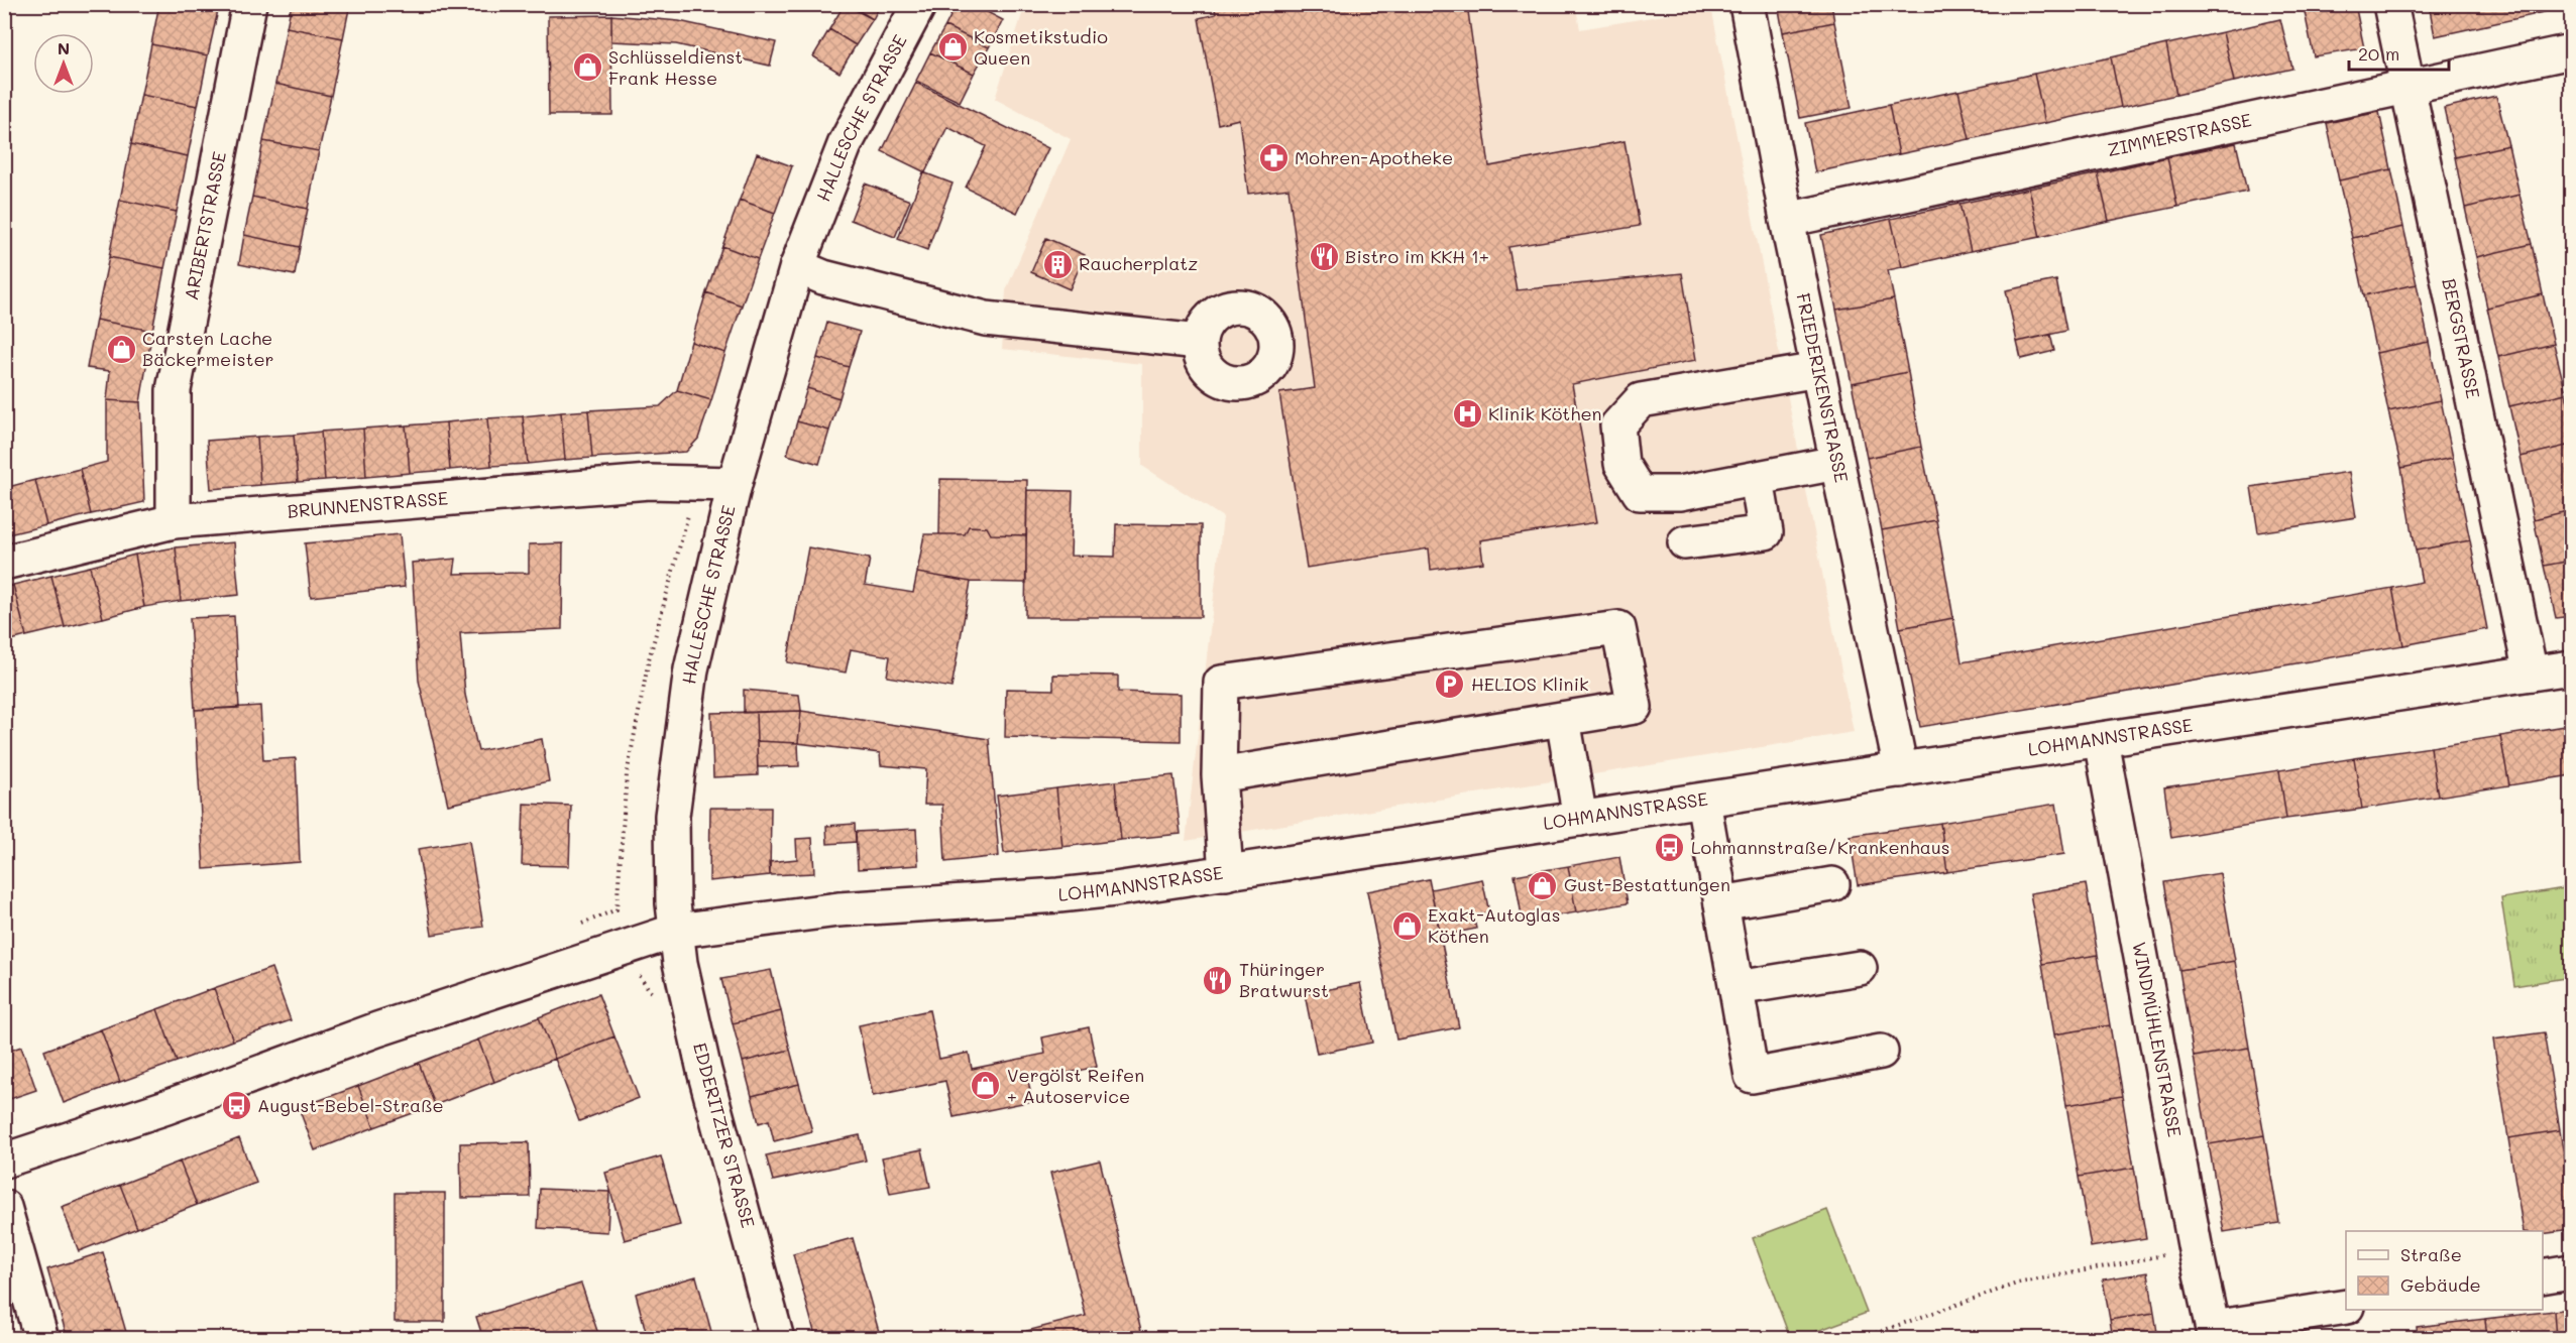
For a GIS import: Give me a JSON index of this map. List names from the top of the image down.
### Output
{
  "streets": {
    "street": [
      "HALLESCHE STRASSE",
      "ZIMMERSTRASSE",
      "ARIBERTSTRASSE",
      "BERGSTRASSE",
      "FRIEDERIKENSTRASSE",
      "BRUNNENSTRASSE",
      "LOHMANNSTRASSE",
      "WINDMÜHLENSTRASSE",
      "EDDERITZER STRASSE"
    ]
  },
  "crossings": [
    ["HALLESCHE STRASSE", "BRUNNENSTRASSE"],
    ["HALLESCHE STRASSE", "LOHMANNSTRASSE"],
    ["HALLESCHE STRASSE", "EDDERITZER STRASSE"],
    ["ZIMMERSTRASSE", "BERGSTRASSE"],
    ["ZIMMERSTRASSE", "FRIEDERIKENSTRASSE"],
    ["ARIBERTSTRASSE", "BRUNNENSTRASSE"],
    ["BERGSTRASSE", "LOHMANNSTRASSE"],
    ["FRIEDERIKENSTRASSE", "LOHMANNSTRASSE"],
    ["LOHMANNSTRASSE", "WINDMÜHLENSTRASSE"],
    ["LOHMANNSTRASSE", "EDDERITZER STRASSE"]
  ],
  "places": {
    "shop": [
      "Kosmetikstudio Queen",
      "Schlüsseldienst Frank Hesse",
      "Carsten Lache Bäckermeister",
      "Gust-Bestattungen",
      "Exakt-Autoglas Köthen",
      "Vergölst Reifen + Autoservice"
    ],
    "pharmacy": ["Mohren-Apotheke"],
    "restaurant": ["Bistro im KKH 1+", "Thüringer Bratwurst"],
    "building": ["Raucherplatz"],
    "hospital": ["Klinik Köthen"],
    "parking": ["HELIOS Klinik"],
    "bus stop": ["Lohmannstraße/Krankenhaus", "August-Bebel-Straße"]
  },
  "legend": ["Straße", "Gebäude"],
  "scale_bar": "20 m",
  "north": "top"
}
